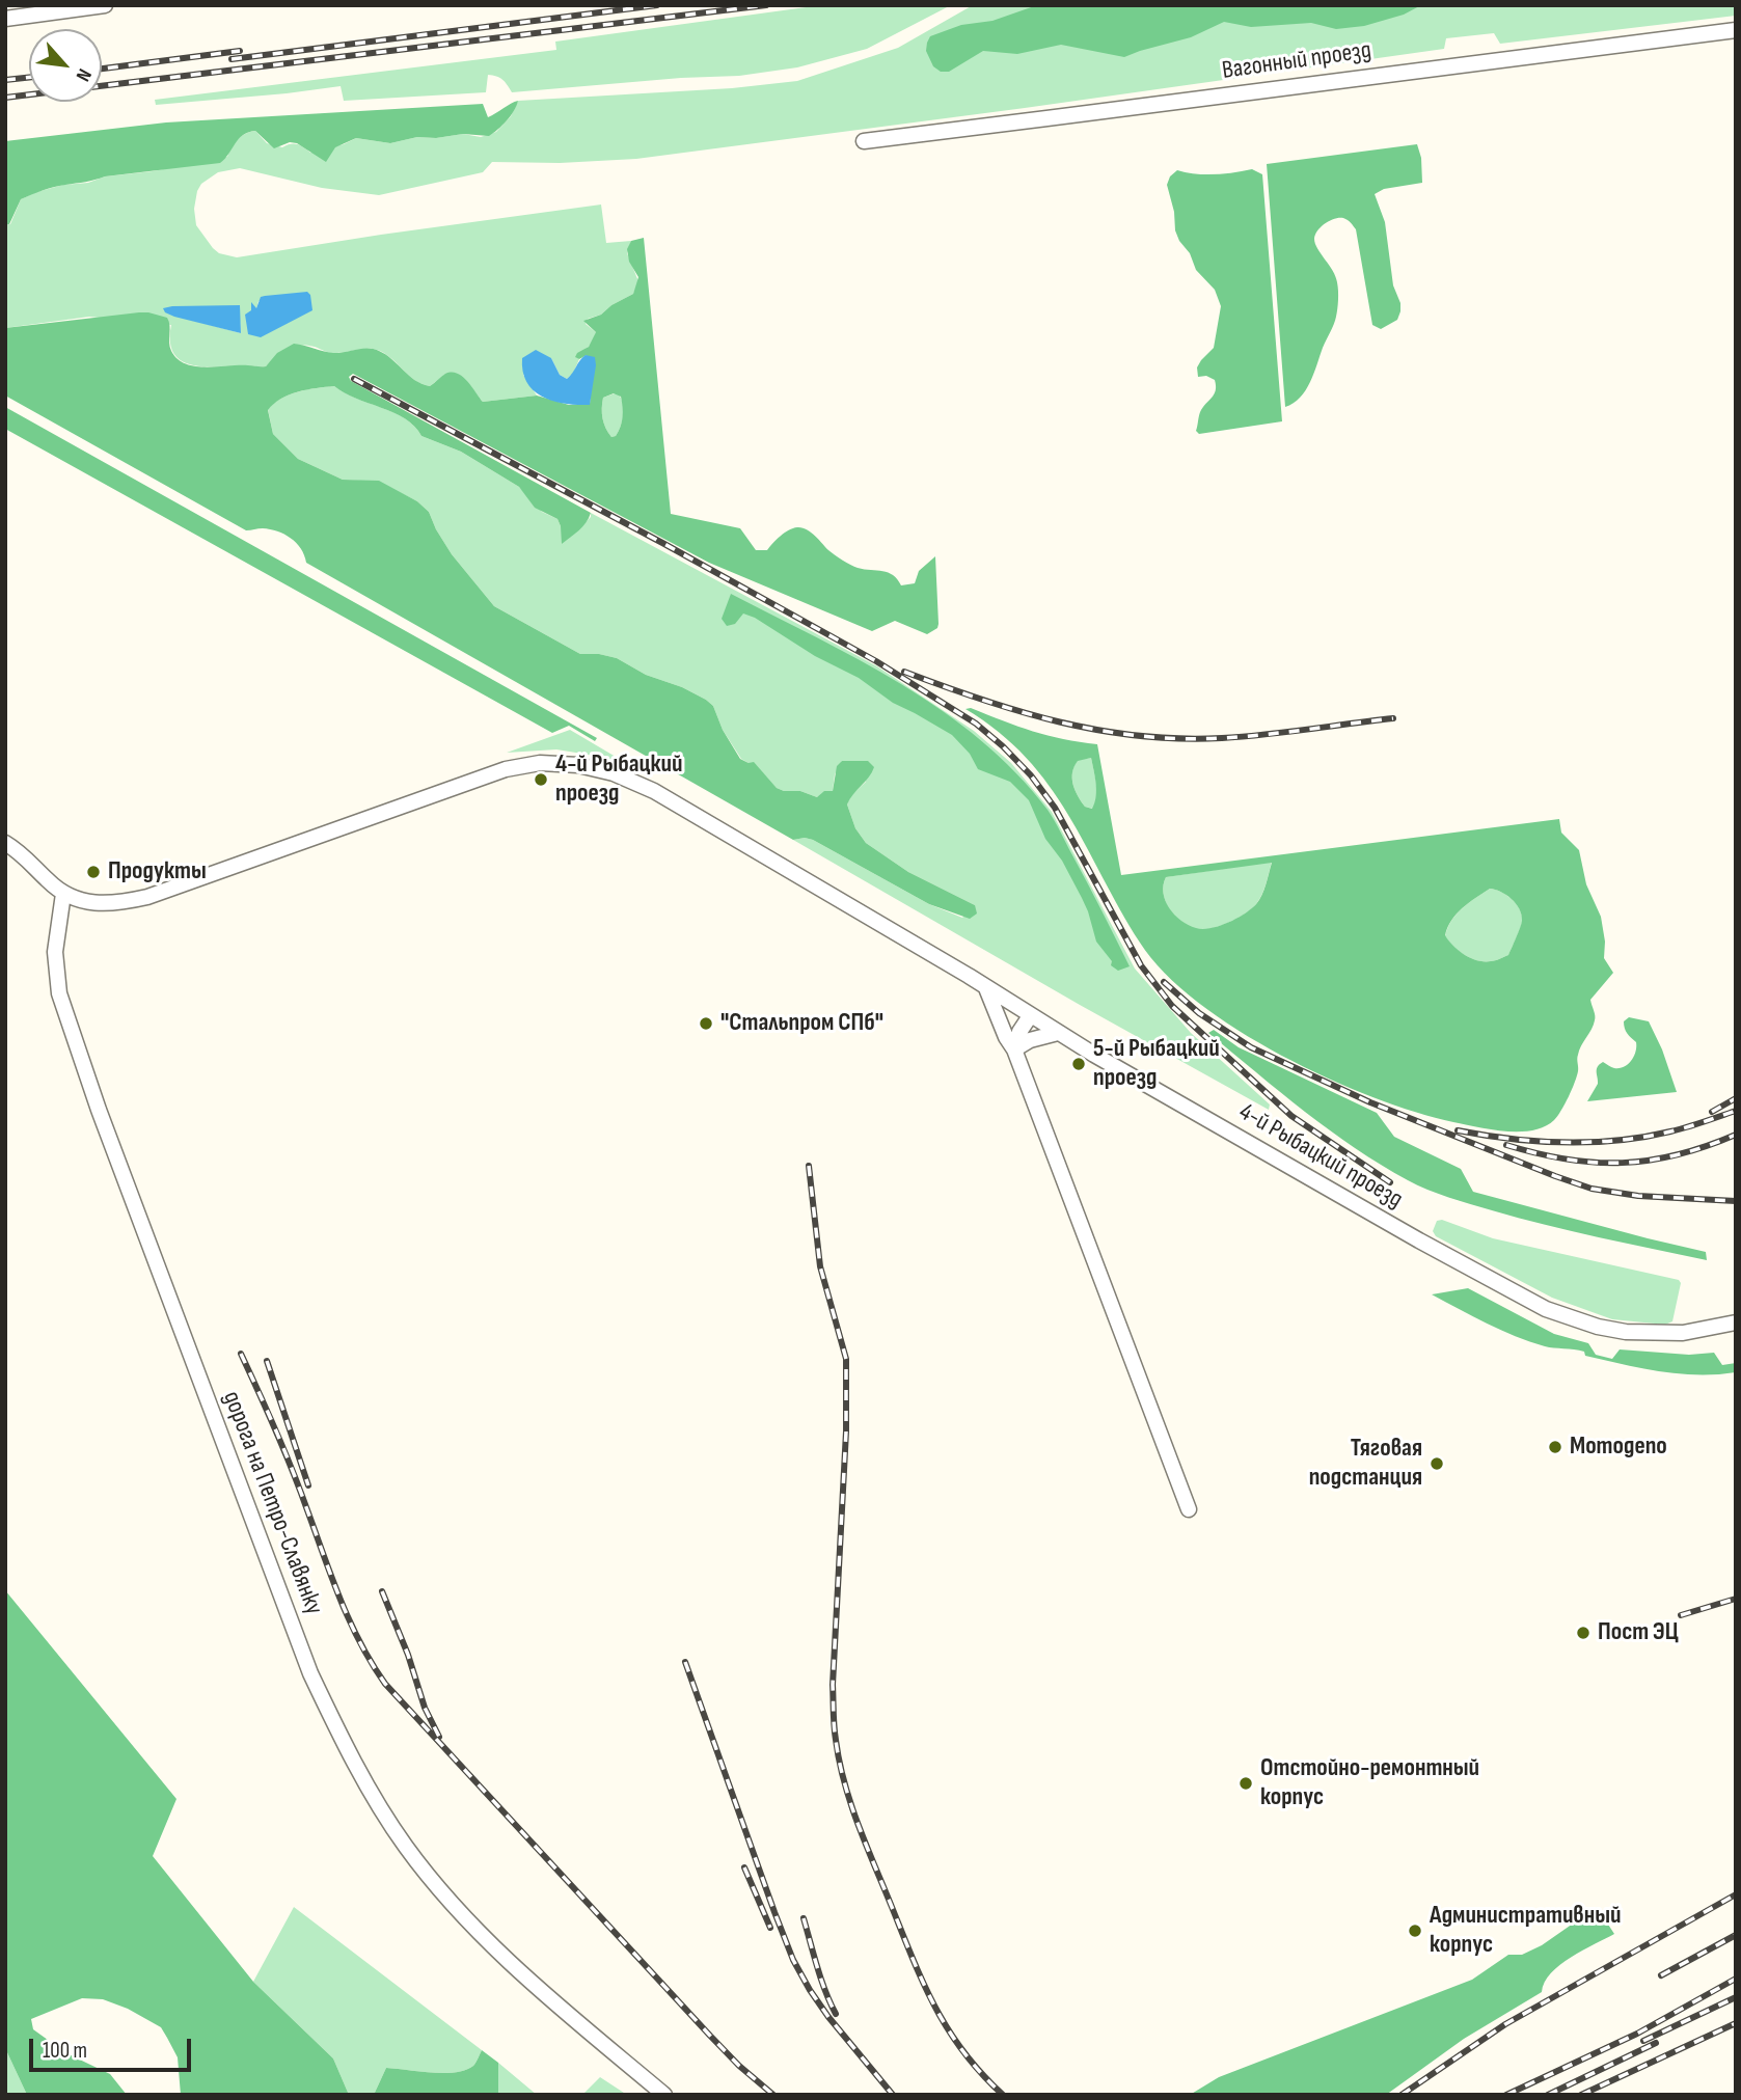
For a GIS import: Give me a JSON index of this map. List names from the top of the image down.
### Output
{
  "streets": {
    "street": ["Вагонный проезд", "4-й Рыбацкий проезд", "дорога на Петро-Славянку"]
  },
  "crossings": [
    ["4-й Рыбацкий проезд", "дорога на Петро-Славянку"]
  ],
  "places": [
    "4-й Рыбацкий проезд",
    "Продукты",
    "\"Стальпром СПб\"",
    "5-й Рыбацкий проезд",
    "Мотодепо",
    "Тяговая подстанция",
    "Пост ЭЦ",
    "Отстойно-ремонтный корпус",
    "Административный корпус"
  ],
  "scale_bar": "100 m",
  "north": "bottom right"
}
